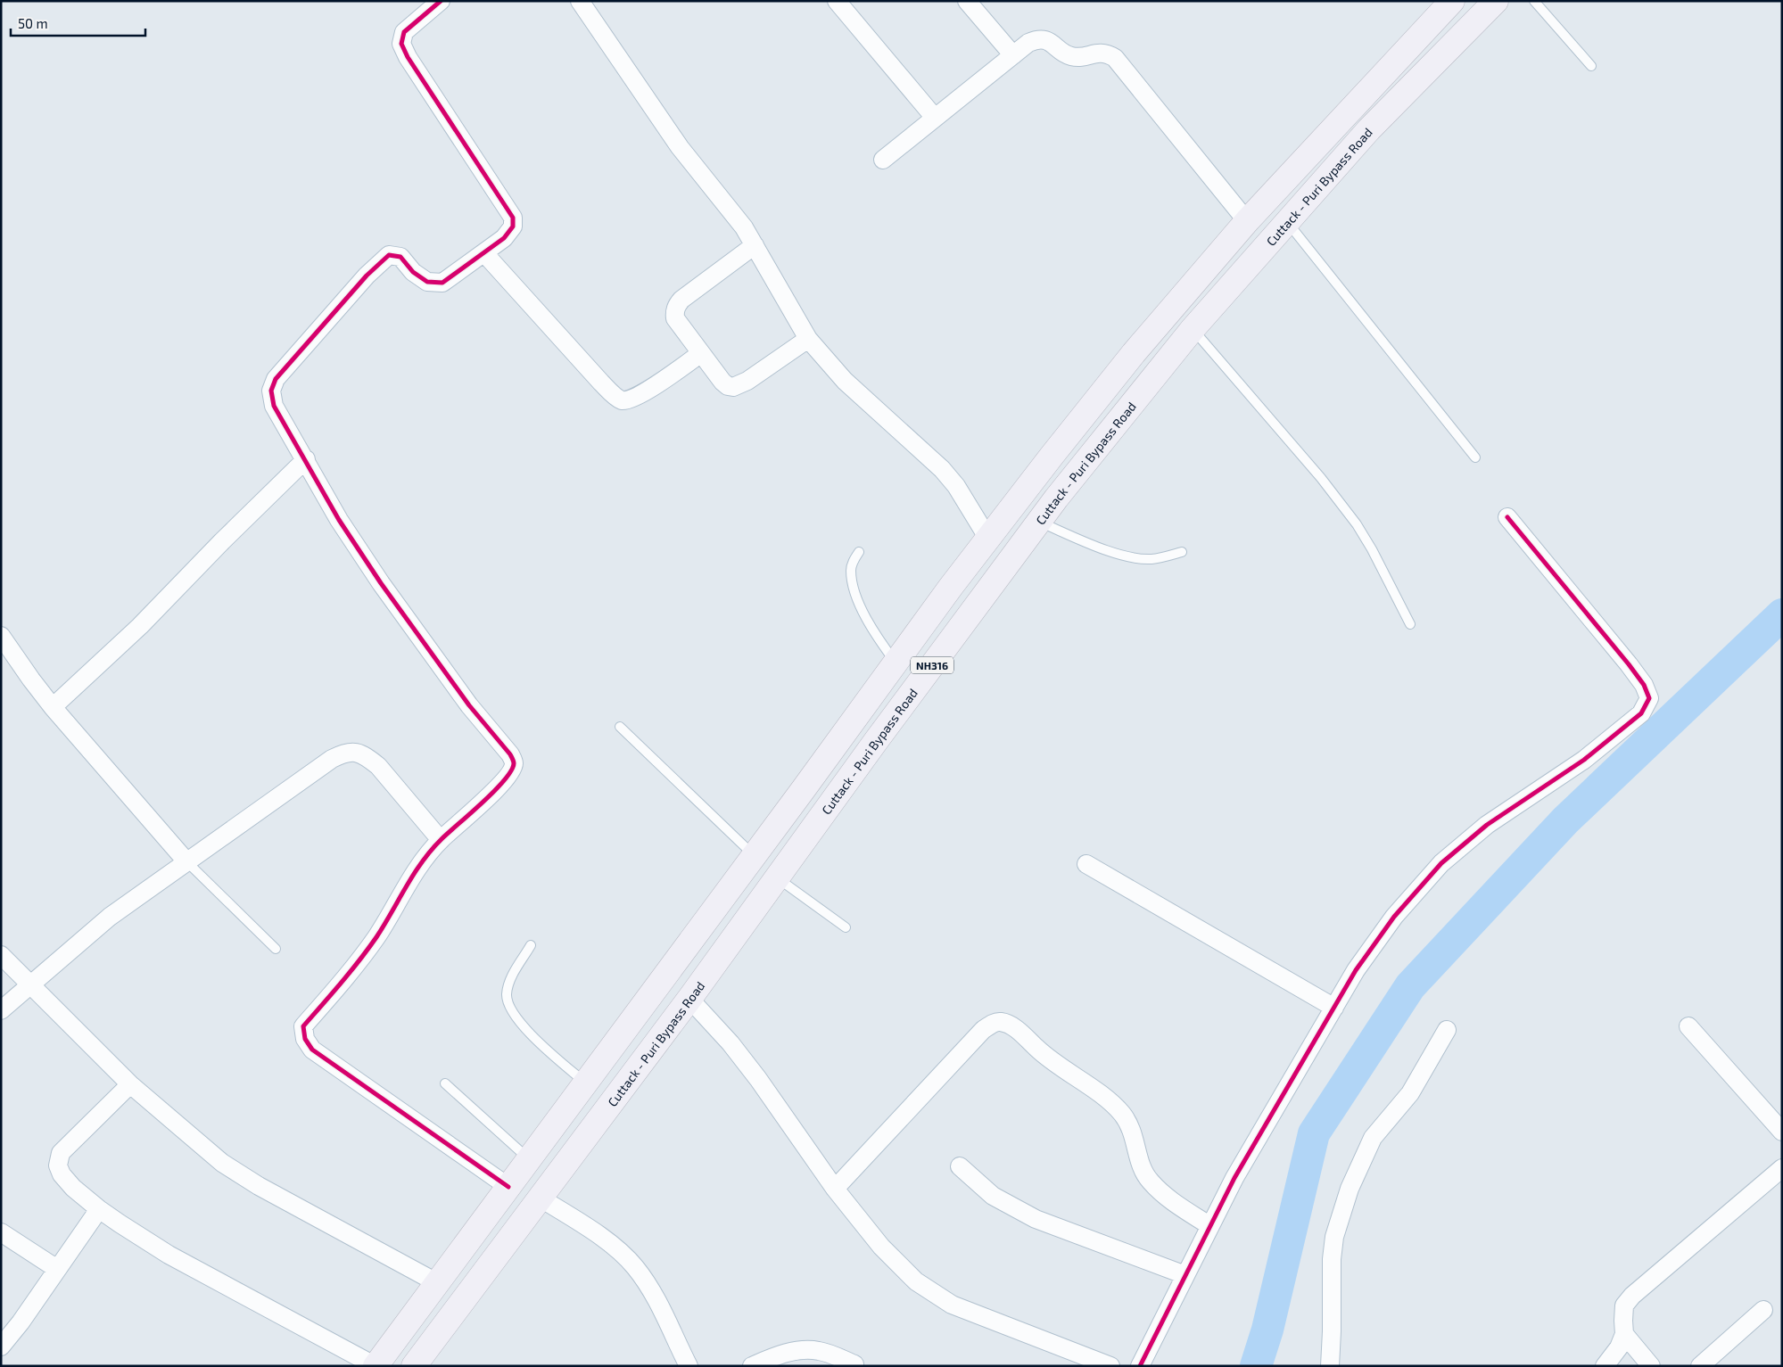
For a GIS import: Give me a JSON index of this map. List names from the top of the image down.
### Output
{
  "streets": {
    "highway": ["Cuttack - Puri Bypass Road", "NH316"]
  },
  "scale_bar": "50 m"
}
